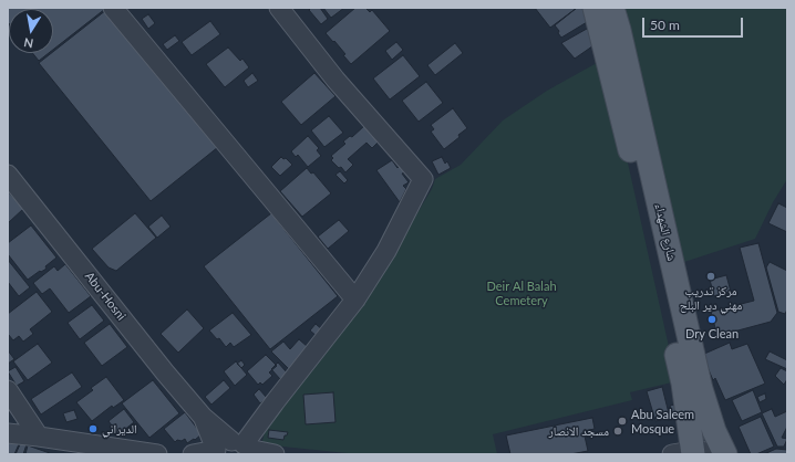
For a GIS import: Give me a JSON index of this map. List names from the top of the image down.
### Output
{
  "streets": {
    "main road": ["شارع الشهداء"],
    "street": ["Abu-Hosni"]
  },
  "parks": ["Deir Al Balah Cemetery"],
  "places": [
    "مركز تدريب مهني دير البلح",
    "Dry Clean",
    "Abu Saleem Mosque",
    "الديراني",
    "مسجد الانصار"
  ],
  "scale_bar": "50 m",
  "north": "bottom"
}
